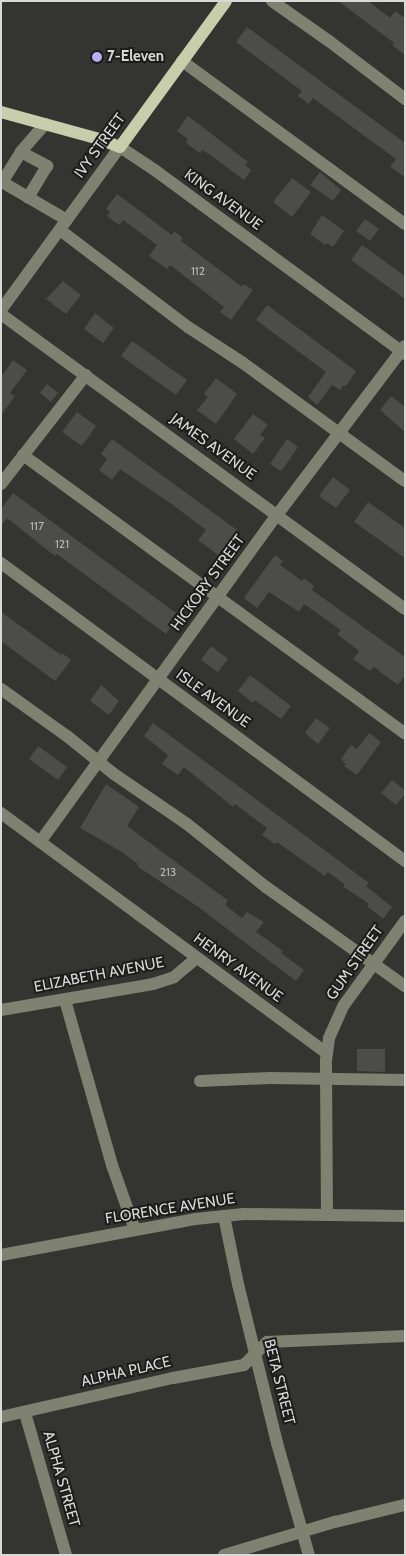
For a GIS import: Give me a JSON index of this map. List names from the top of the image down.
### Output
{
  "streets": {
    "main road": ["IVY STREET", "KING AVENUE"],
    "street": [
      "JAMES AVENUE",
      "HICKORY STREET",
      "ISLE AVENUE",
      "GUM STREET",
      "HENRY AVENUE",
      "ELIZABETH AVENUE",
      "FLORENCE AVENUE",
      "ALPHA PLACE",
      "BETA STREET",
      "ALPHA STREET"
    ]
  },
  "crossings": [
    ["IVY STREET", "KING AVENUE"],
    ["KING AVENUE", "HICKORY STREET"],
    ["JAMES AVENUE", "HICKORY STREET"],
    ["HICKORY STREET", "ISLE AVENUE"],
    ["HICKORY STREET", "HENRY AVENUE"],
    ["GUM STREET", "HENRY AVENUE"],
    ["HENRY AVENUE", "ELIZABETH AVENUE"],
    ["FLORENCE AVENUE", "BETA STREET"],
    ["ALPHA PLACE", "BETA STREET"],
    ["ALPHA PLACE", "ALPHA STREET"]
  ],
  "places": ["7-Eleven"],
  "house_numbers": [
    "112",
    "117",
    "121",
    "213"
  ]
}
